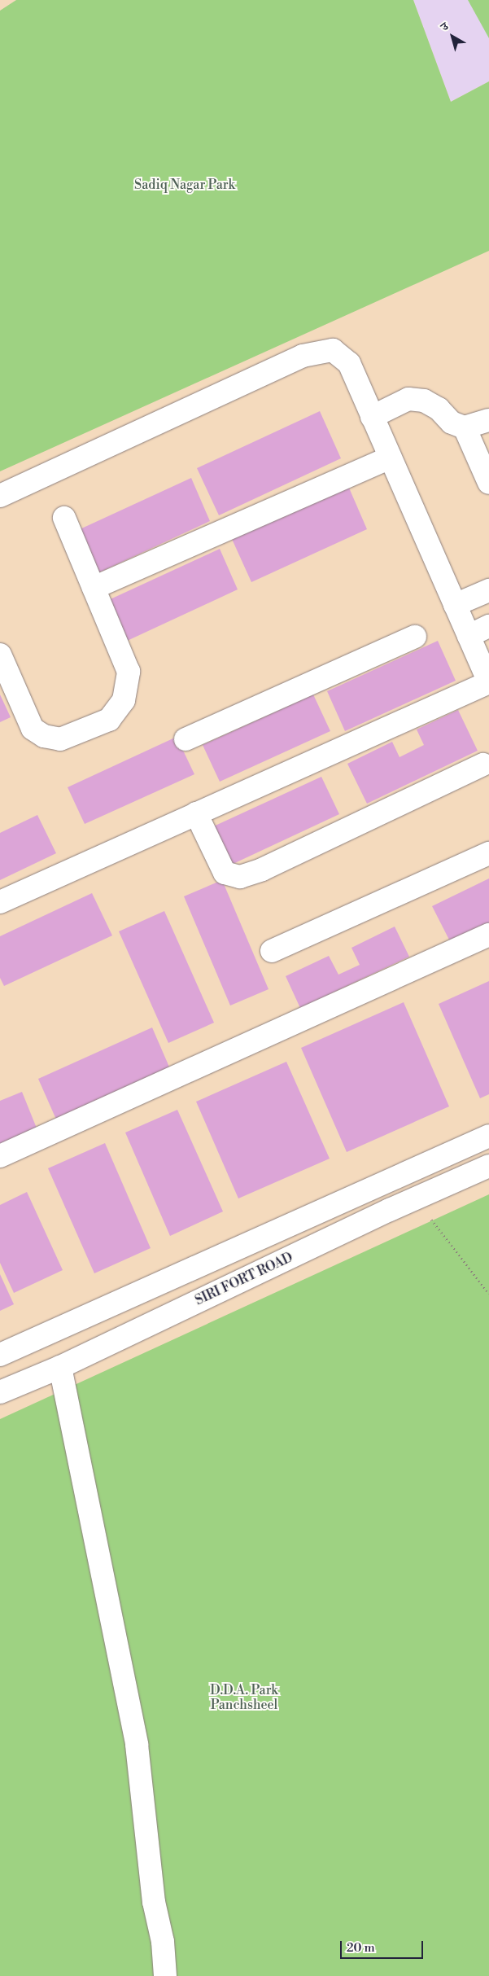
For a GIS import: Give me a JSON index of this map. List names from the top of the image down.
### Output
{
  "streets": {
    "street": ["SIRI FORT ROAD"]
  },
  "parks": ["Sadiq Nagar Park", "D.D.A. Park Panchsheel"],
  "scale_bar": "20 m",
  "north": "top left"
}
